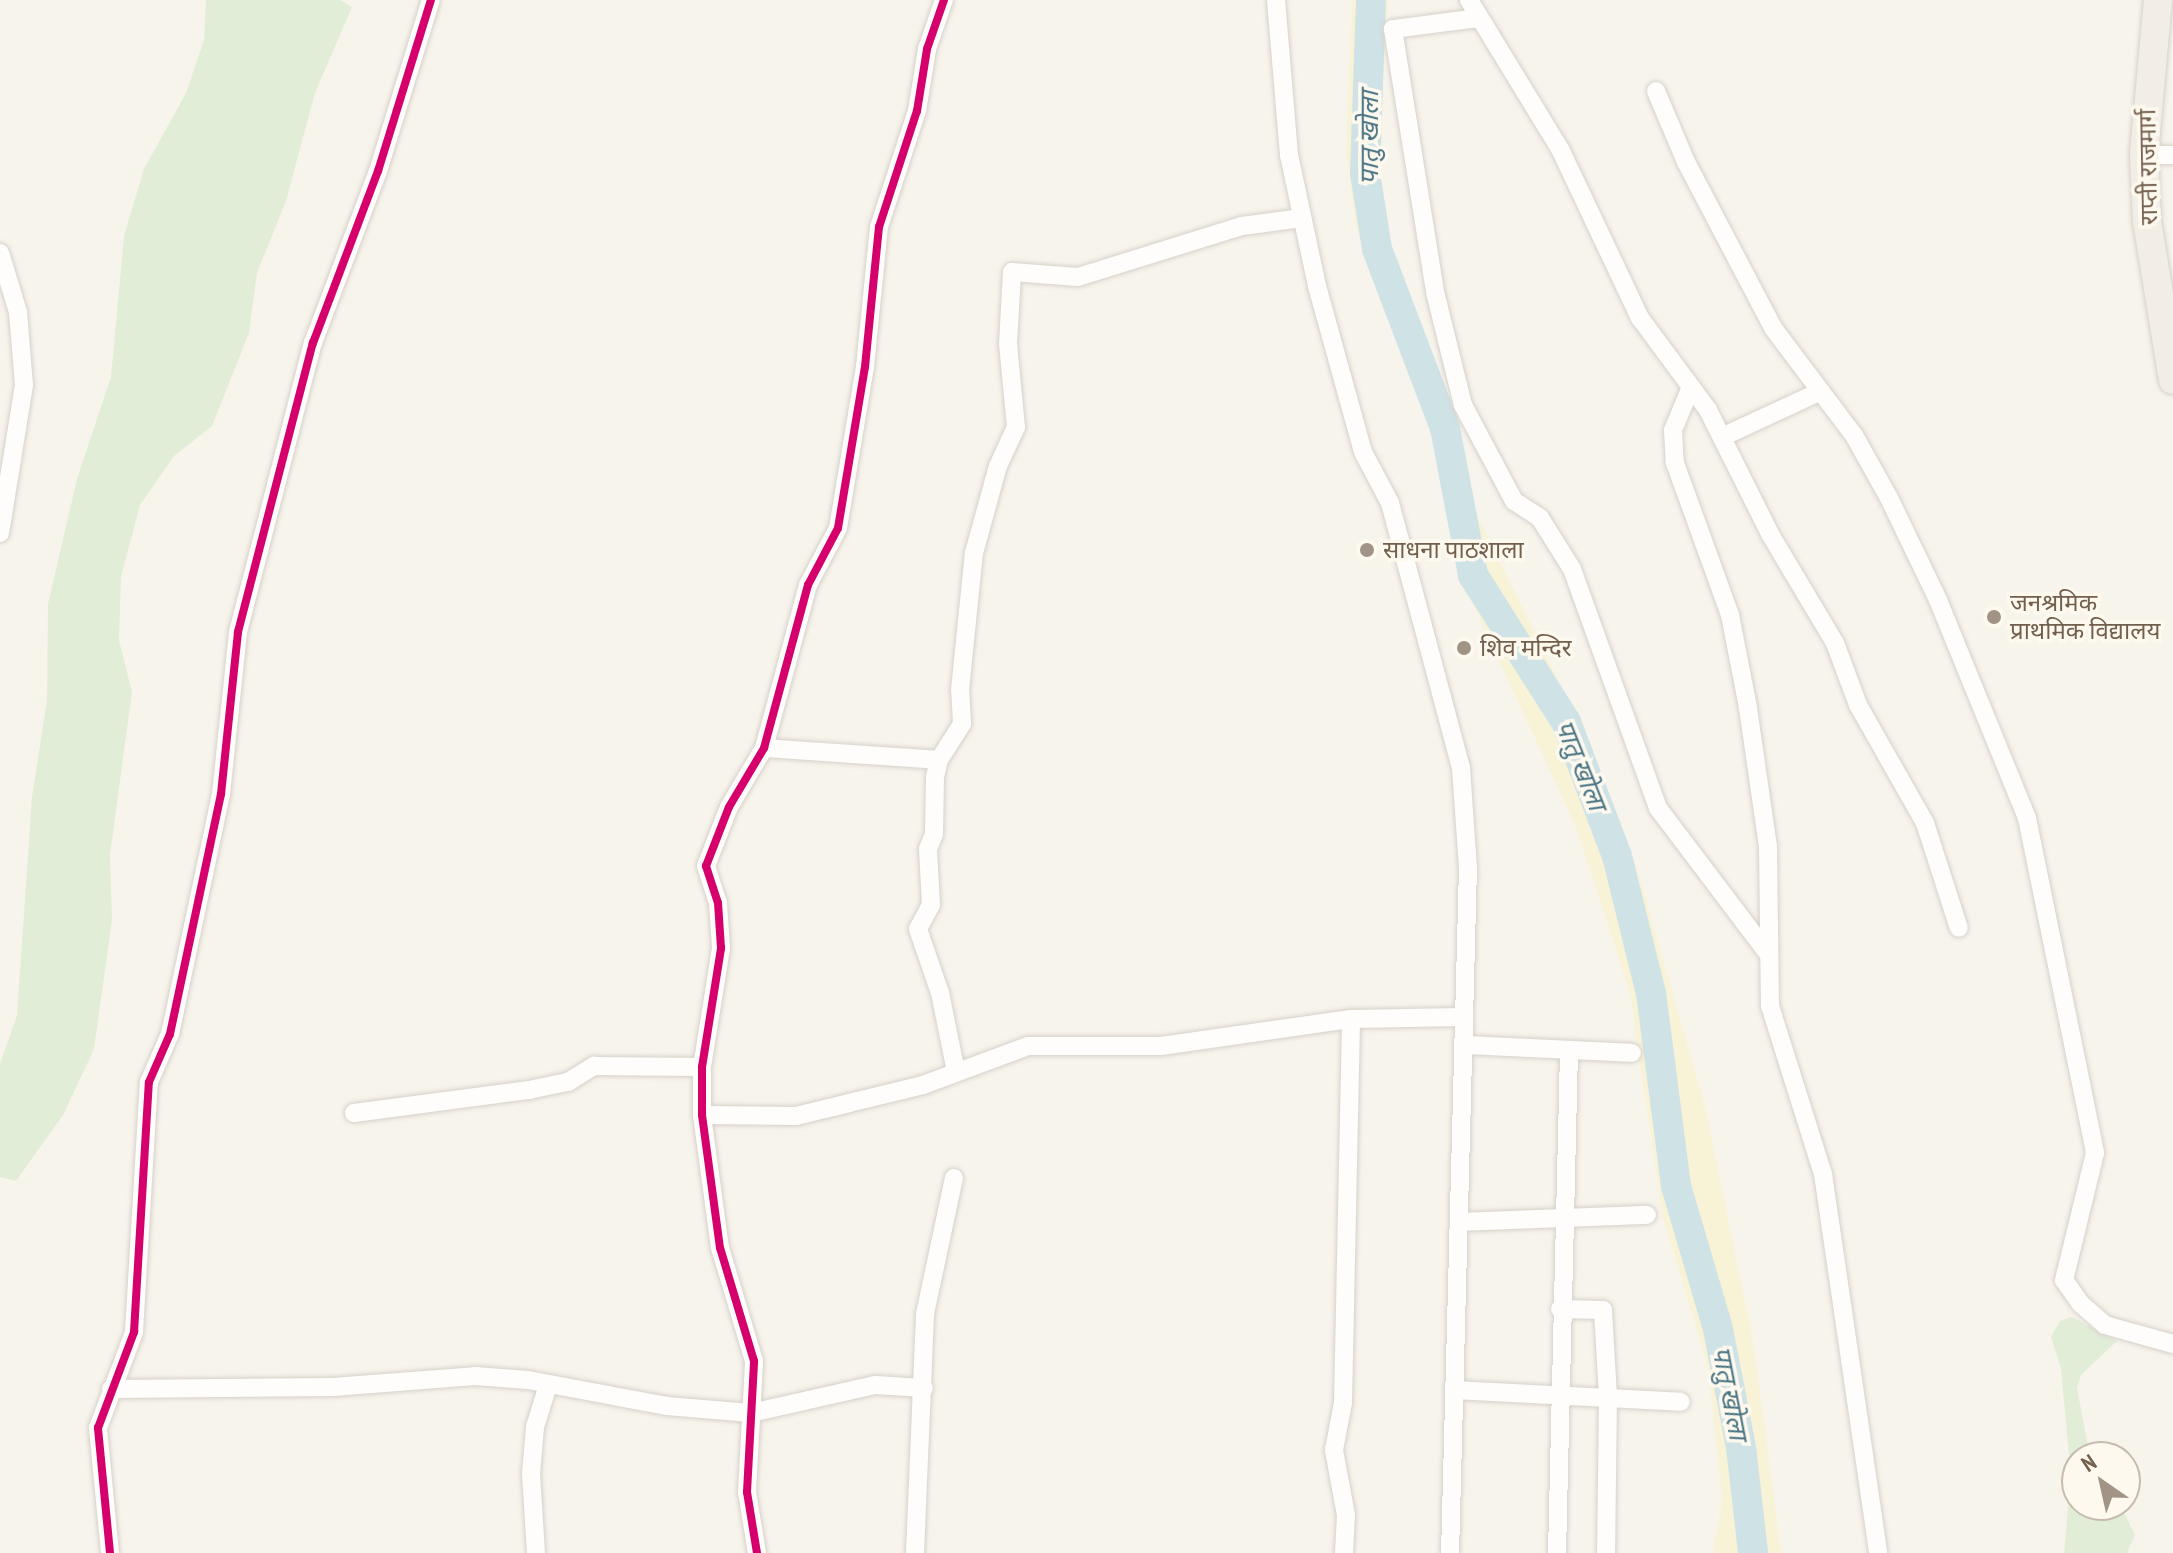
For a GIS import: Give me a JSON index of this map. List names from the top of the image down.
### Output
{
  "streets": {
    "main road": ["राप्ती राजमार्ग"]
  },
  "water": ["पातु खोला"],
  "places": ["साधना पाठशाला", "जनश्रमिक प्राथमिक विद्यालय", "शिव मन्दिर"],
  "north": "top left"
}
